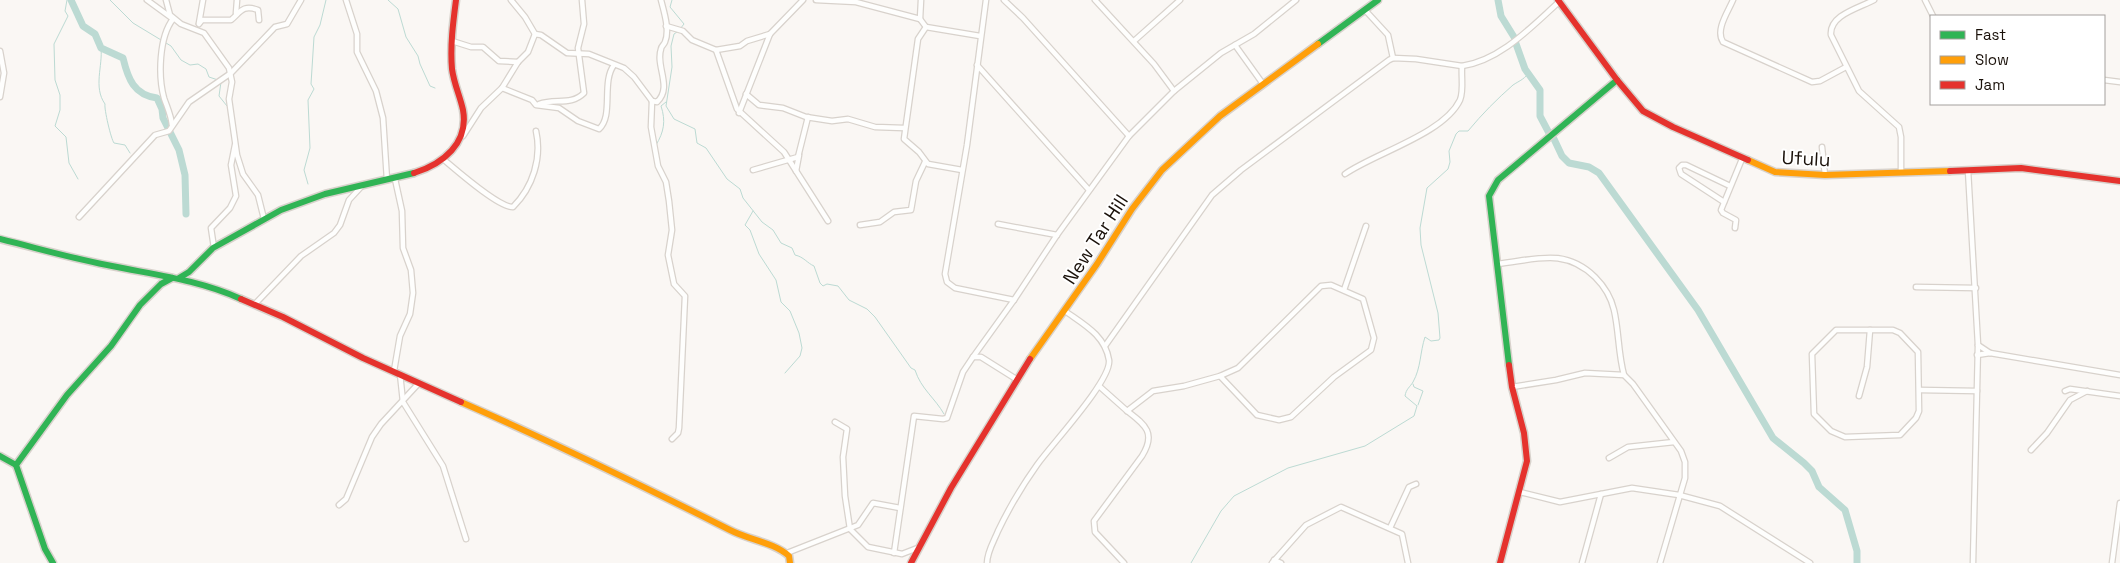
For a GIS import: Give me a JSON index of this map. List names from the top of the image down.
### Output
{
  "streets": {
    "street": ["Ufulu", "New Tar Hill"]
  },
  "legend": ["Fast", "Slow", "Jam"]
}
